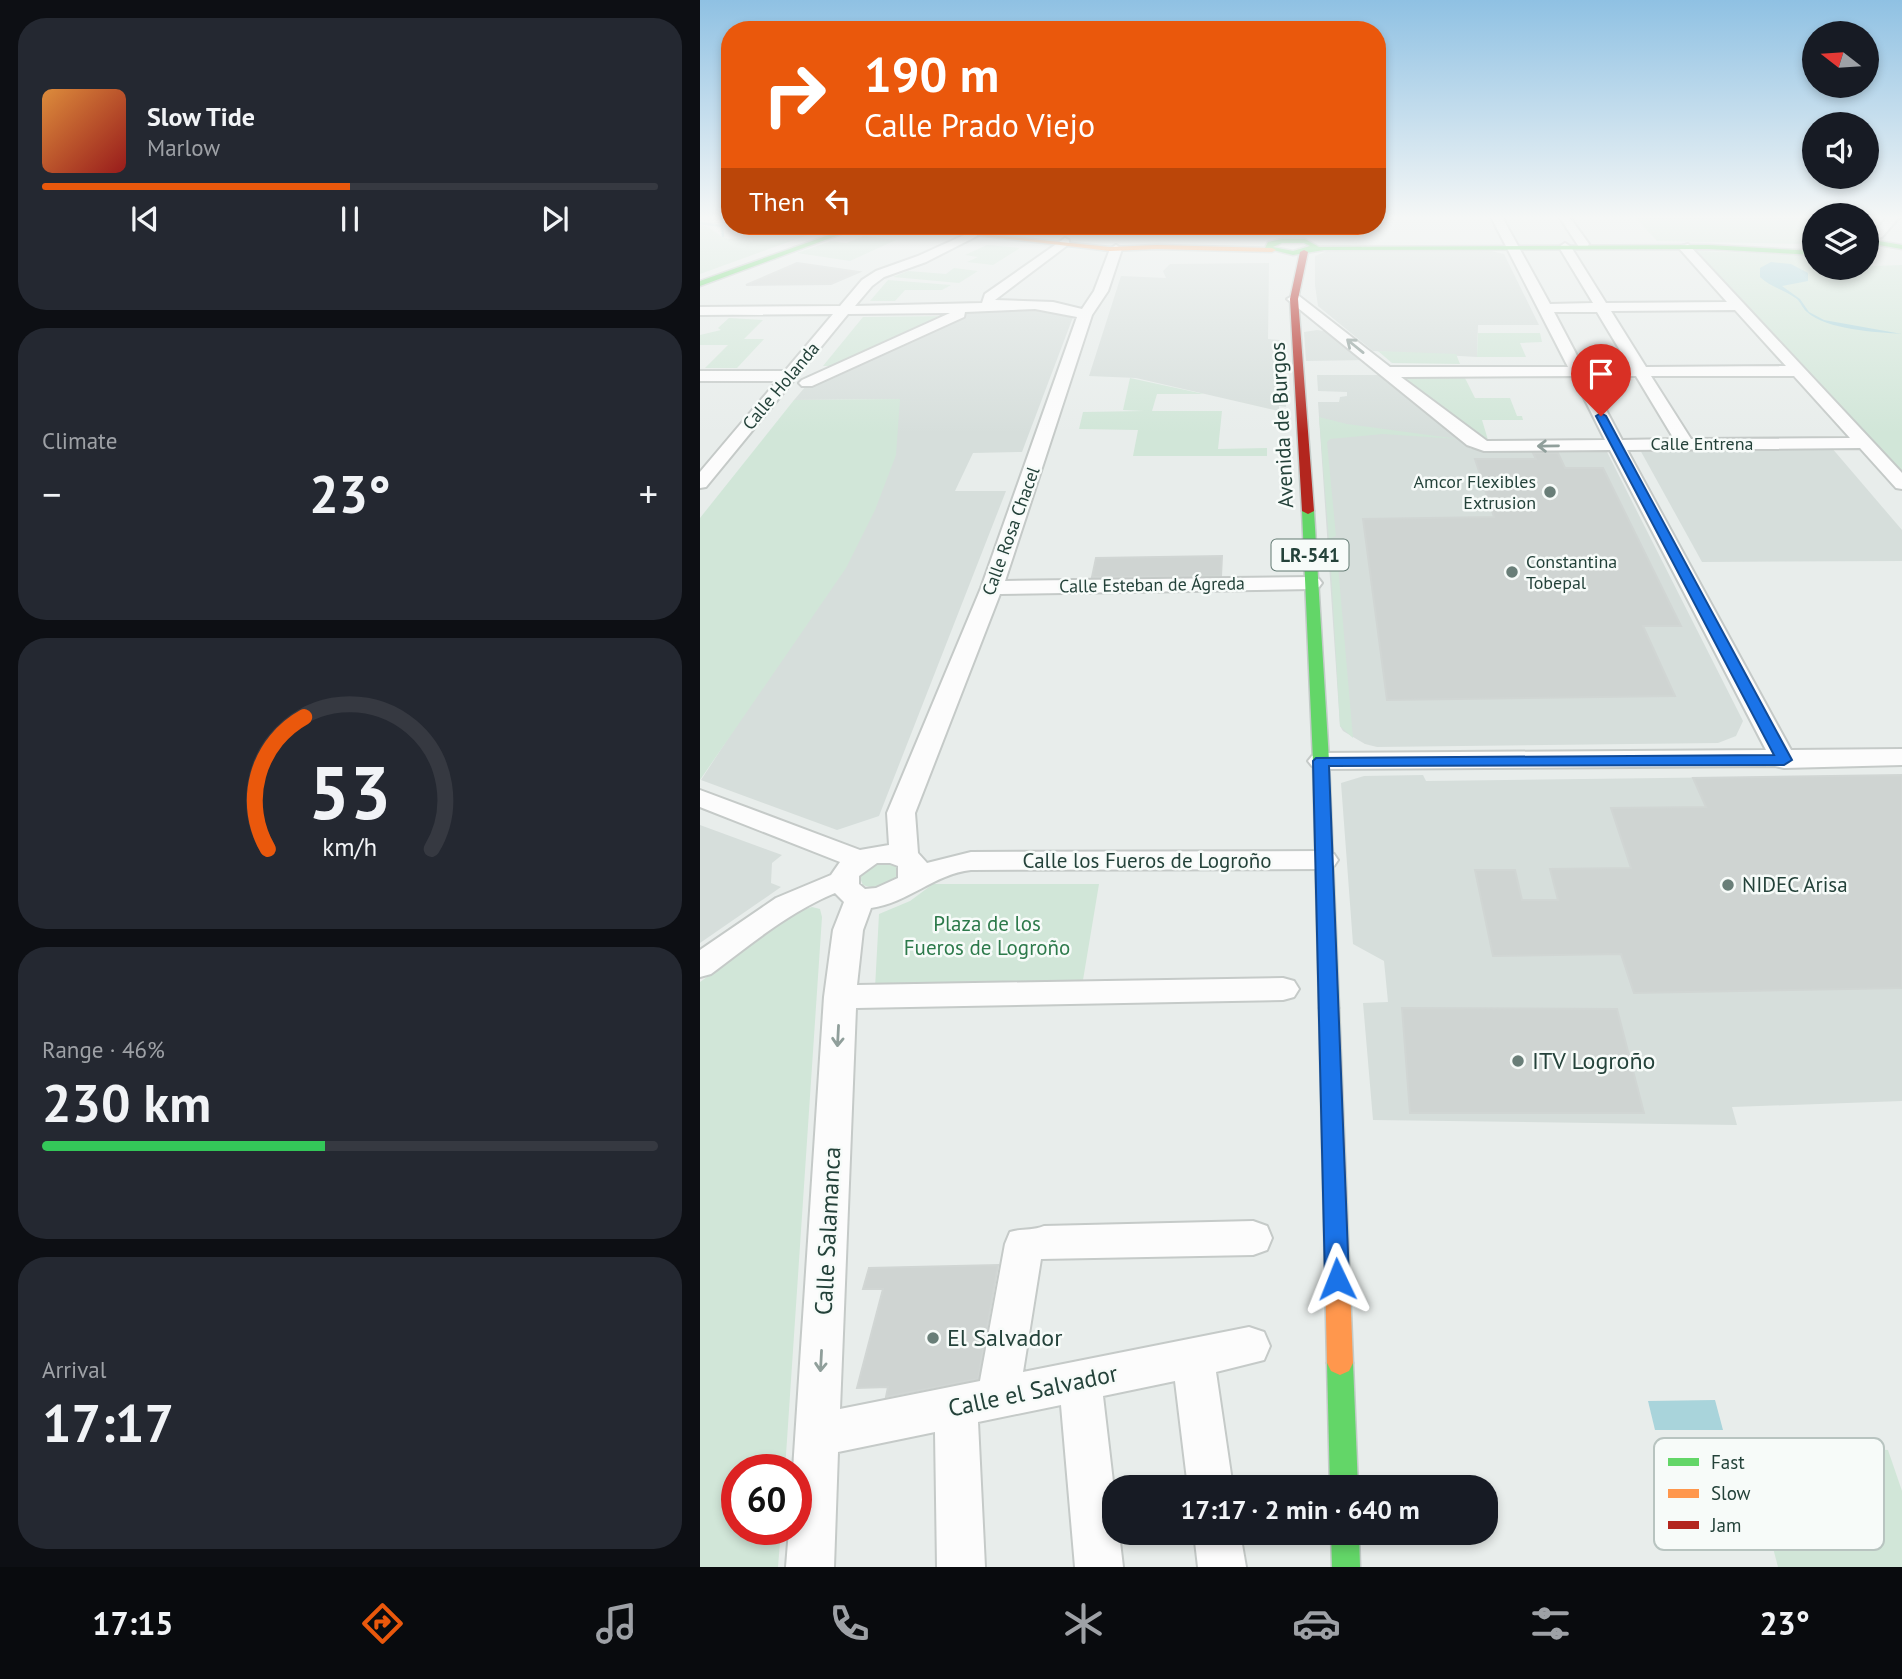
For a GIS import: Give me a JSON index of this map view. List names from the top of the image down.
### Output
{
  "streets": {
    "main road": ["Avenida de Burgos", "LR-541"],
    "street": [
      "Calle Holanda",
      "Calle Entrena",
      "Calle Rosa Chacel",
      "Calle Esteban de Ágreda",
      "Calle los Fueros de Logroño",
      "Calle Salamanca",
      "Calle el Salvador"
    ]
  },
  "crossings": [
    ["Avenida de Burgos", "Calle Entrena"],
    ["Avenida de Burgos", "Calle Esteban de Ágreda"],
    ["Avenida de Burgos", "Calle los Fueros de Logroño"],
    ["Calle Rosa Chacel", "Calle Esteban de Ágreda"],
    ["Calle Rosa Chacel", "Calle los Fueros de Logroño"],
    ["Calle Rosa Chacel", "Calle Salamanca"],
    ["Calle los Fueros de Logroño", "Calle Salamanca"],
    ["Calle Salamanca", "Calle el Salvador"]
  ],
  "parks": ["Plaza de los Fueros de Logroño"],
  "places": [
    "Amcor Flexibles Extrusion",
    "Constantina Tobepal",
    "NIDEC Arisa",
    "ITV Logroño",
    "El Salvador"
  ],
  "legend": ["Fast", "Slow", "Jam"],
  "north": "left",
  "page": {
    "turn": ["190 m", "Calle Prado Viejo"],
    "song": ["Slow Tide", "Marlow"],
    "then": "Then",
    "tile": [
      "Climate",
      ["Range · 46%", "230 km"],
      ["Arrival", "17:17"]
    ],
    "heat": ["−", "23°", "+"],
    "limit": "60",
    "trip": "17:17 · 2 min · 640 m",
    "tabs": ["17:15", "23°"],
    "gauge": ["53", "km/h"]
  }
}
